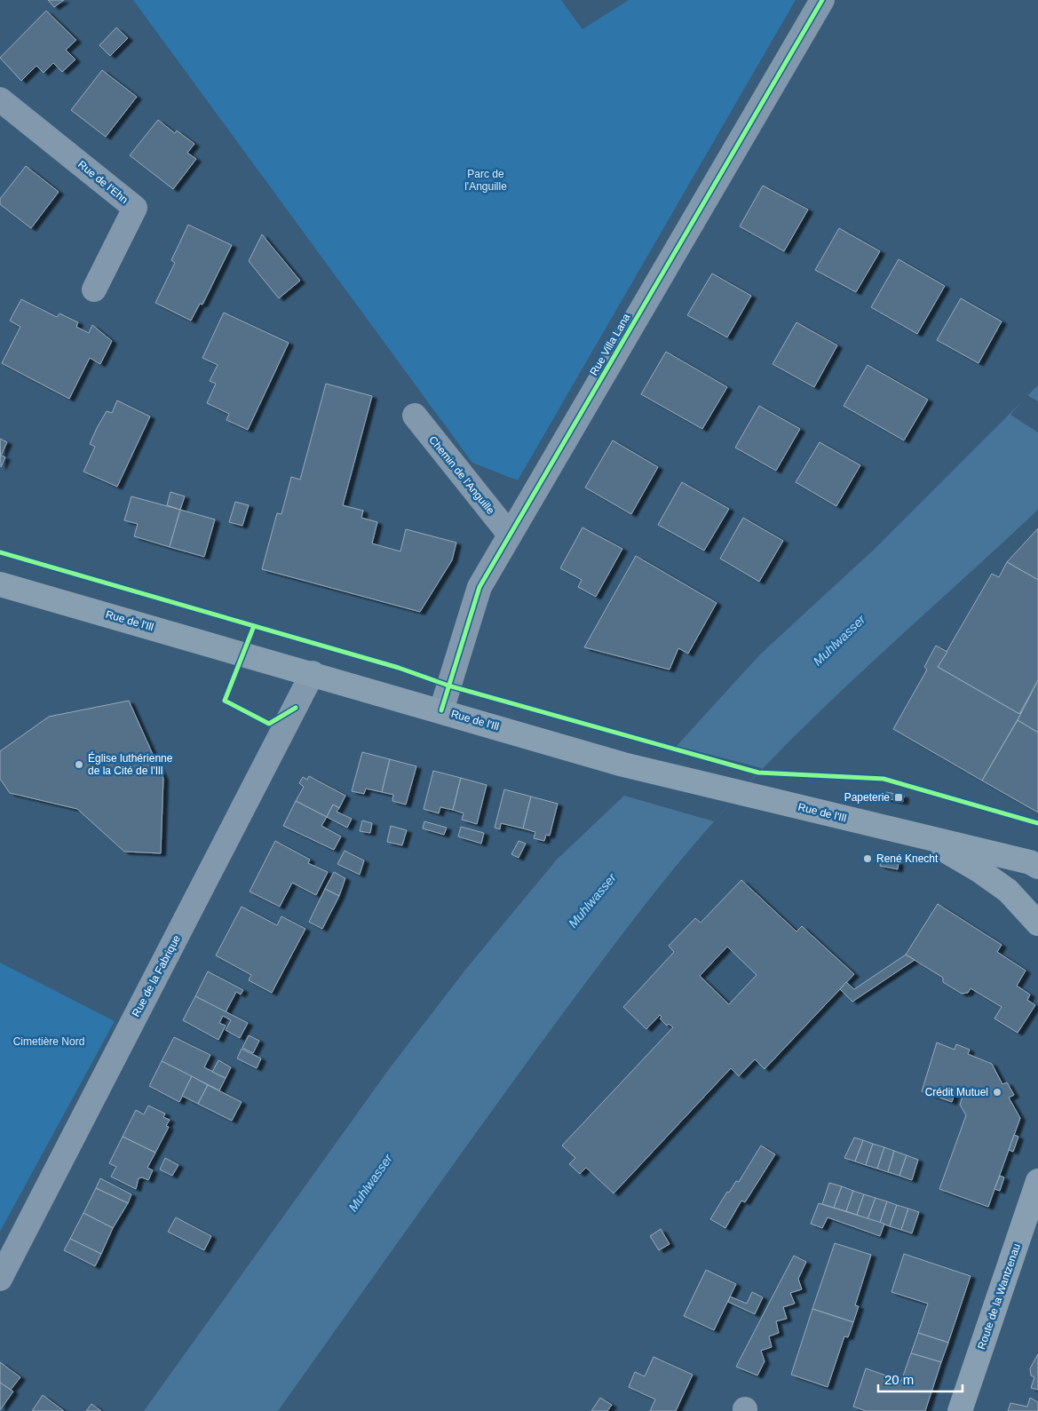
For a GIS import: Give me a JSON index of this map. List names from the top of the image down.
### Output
{
  "streets": {
    "main road": ["Rue de l'Ill", "Route de la Wantzenau"],
    "street": [
      "Rue de l'Ehn",
      "Rue Villa Lana",
      "Chemin de l'Anguille",
      "Rue de la Fabrique"
    ]
  },
  "crossings": [
    ["Rue Villa Lana", "Chemin de l'Anguille"],
    ["Rue Villa Lana", "Rue de l'Ill"],
    ["Rue de l'Ill", "Rue de la Fabrique"]
  ],
  "water": ["Muhlwasser"],
  "parks": ["Parc de l'Anguille", "Cimetière Nord"],
  "places": {
    "other": ["Église luthérienne de la Cité de l'Ill", "René Knecht", "Crédit Mutuel"],
    "transit": ["Papeterie"]
  },
  "scale_bar": "20 m"
}
